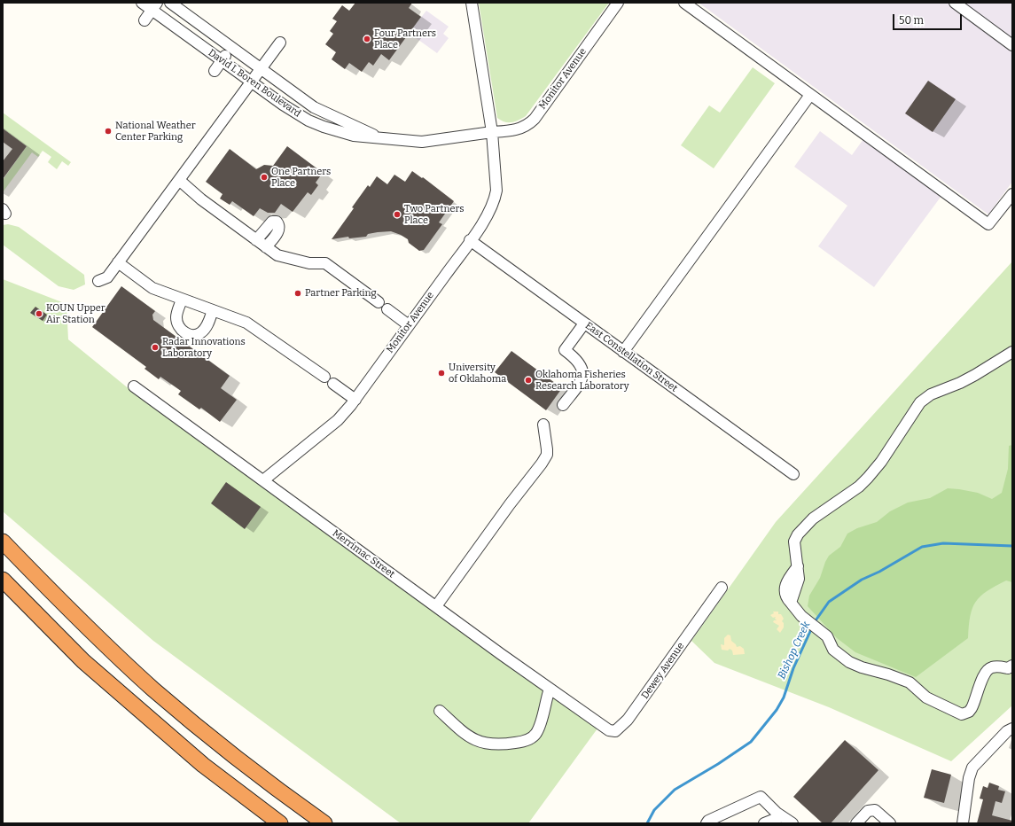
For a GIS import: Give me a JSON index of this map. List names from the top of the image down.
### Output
{
  "streets": {
    "street": [
      "Monitor Avenue",
      "David L Boren Boulevard",
      "East Constellation Street",
      "Merrimac Street",
      "Dewey Avenue"
    ]
  },
  "crossings": [
    ["Monitor Avenue", "David L Boren Boulevard"],
    ["Monitor Avenue", "East Constellation Street"],
    ["Monitor Avenue", "Merrimac Street"],
    ["Merrimac Street", "Dewey Avenue"]
  ],
  "water": ["Bishop Creek"],
  "places": [
    "Four Partners Place",
    "National Weather Center Parking",
    "One Partners Place",
    "Two Partners Place",
    "Partner Parking",
    "KOUN Upper Air Station",
    "Radar Innovations Laboratory",
    "University of Oklahoma",
    "Oklahoma Fisheries Research Laboratory"
  ],
  "scale_bar": "50 m"
}
